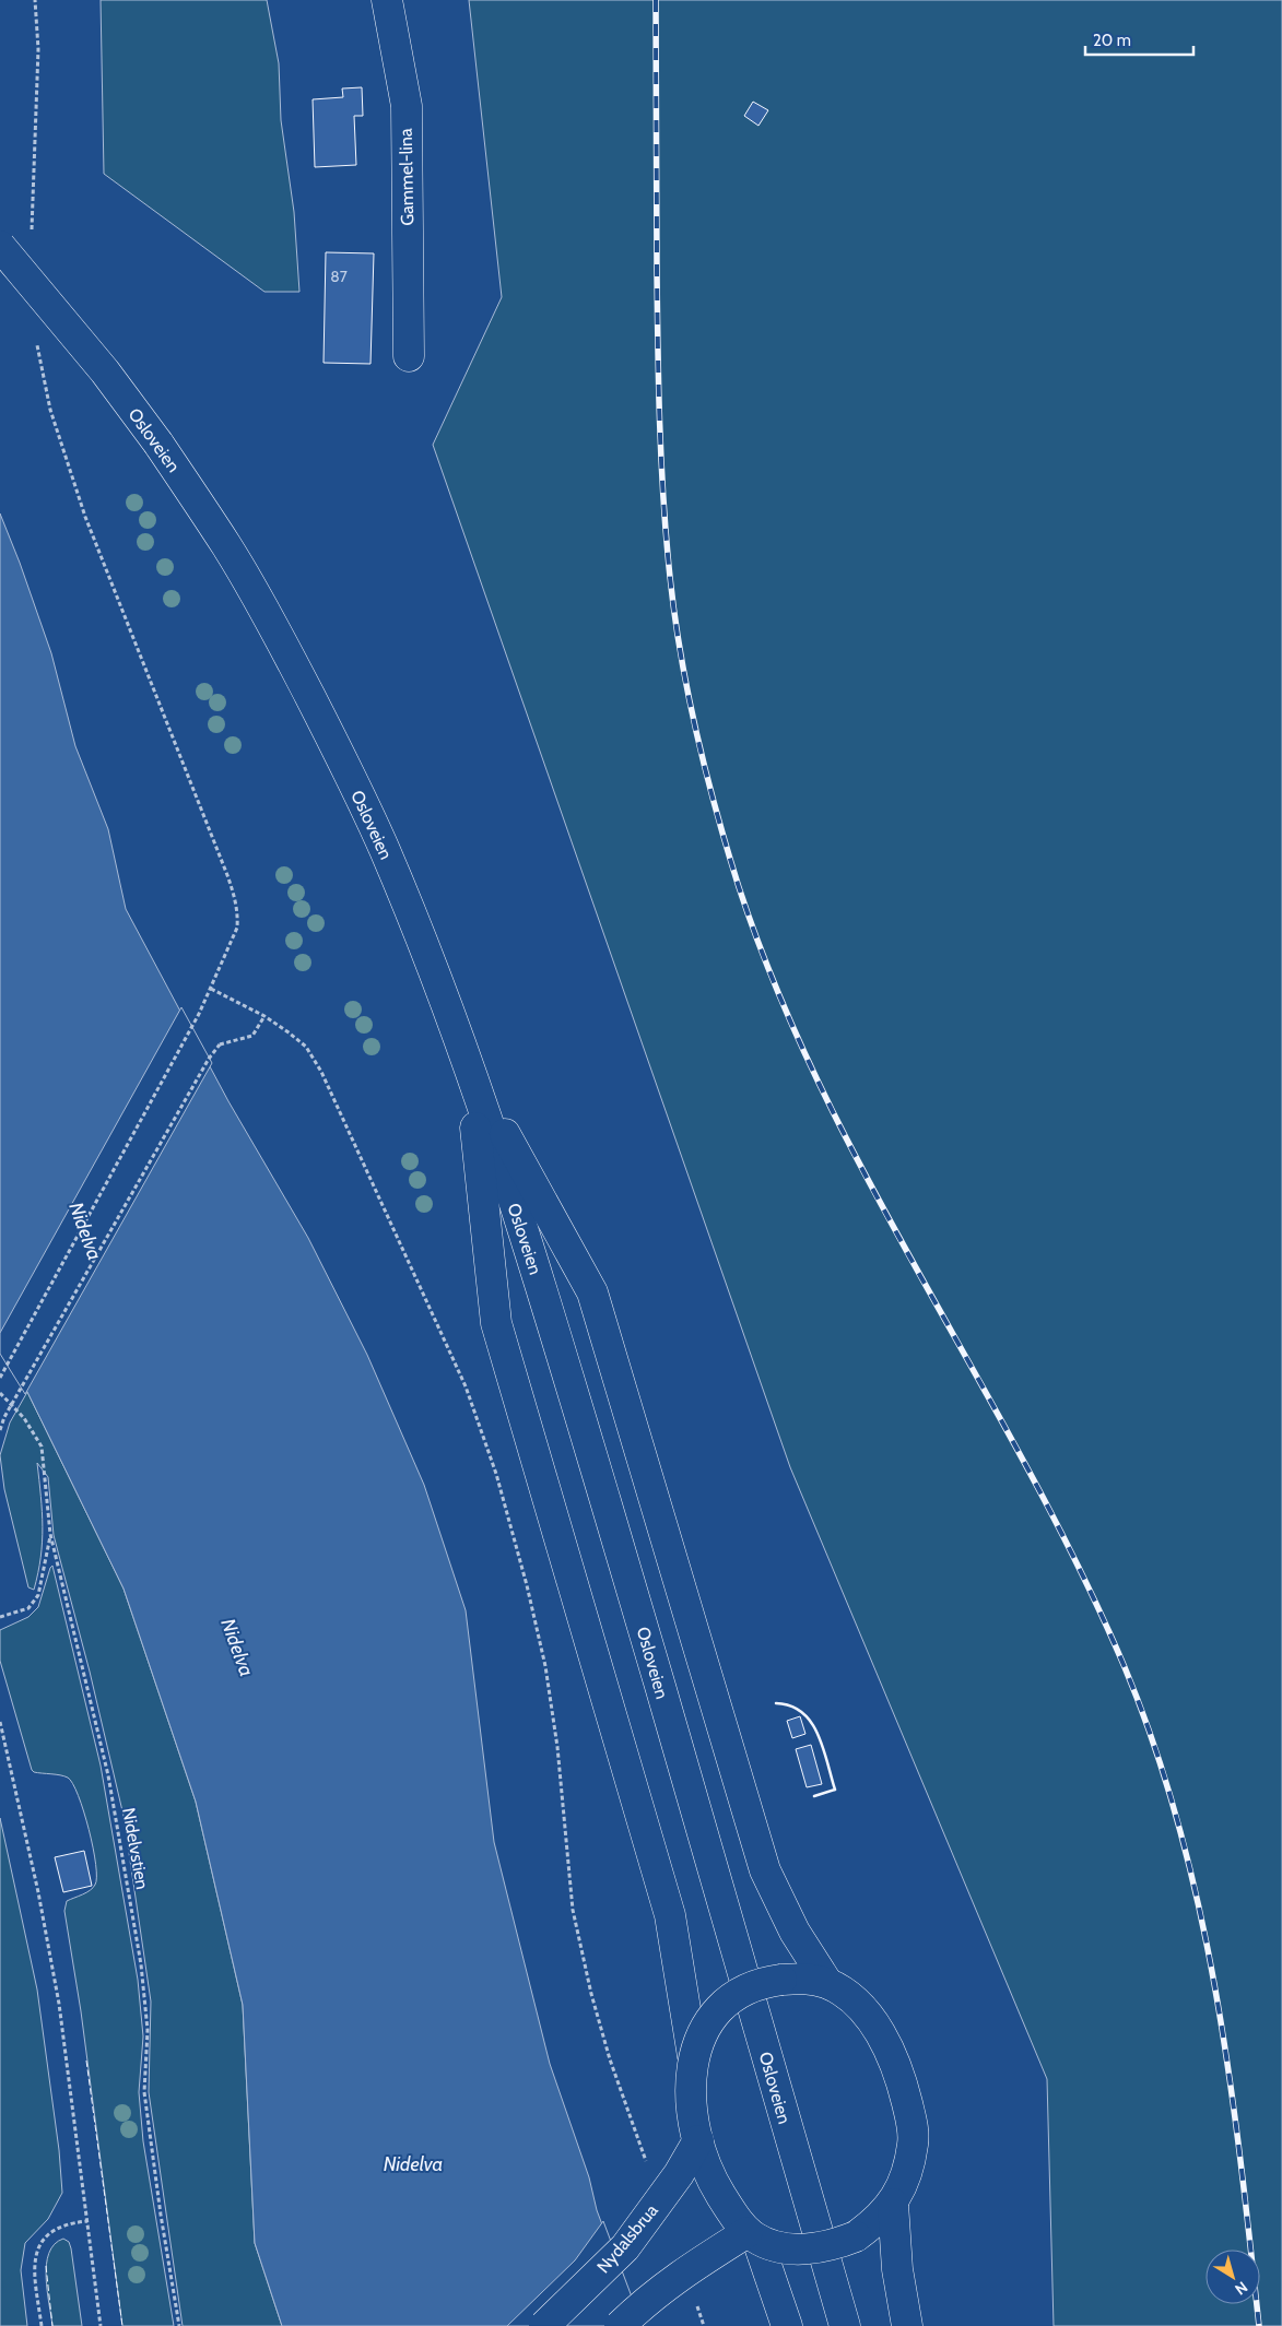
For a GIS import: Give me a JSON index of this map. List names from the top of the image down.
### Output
{
  "streets": {
    "main road": ["Gammel-lina", "Osloveien", "Nydalsbrua"],
    "path": ["Nidelvstien"]
  },
  "water": ["Nidelva"],
  "house_numbers": ["87"],
  "scale_bar": "20 m",
  "north": "bottom right"
}
